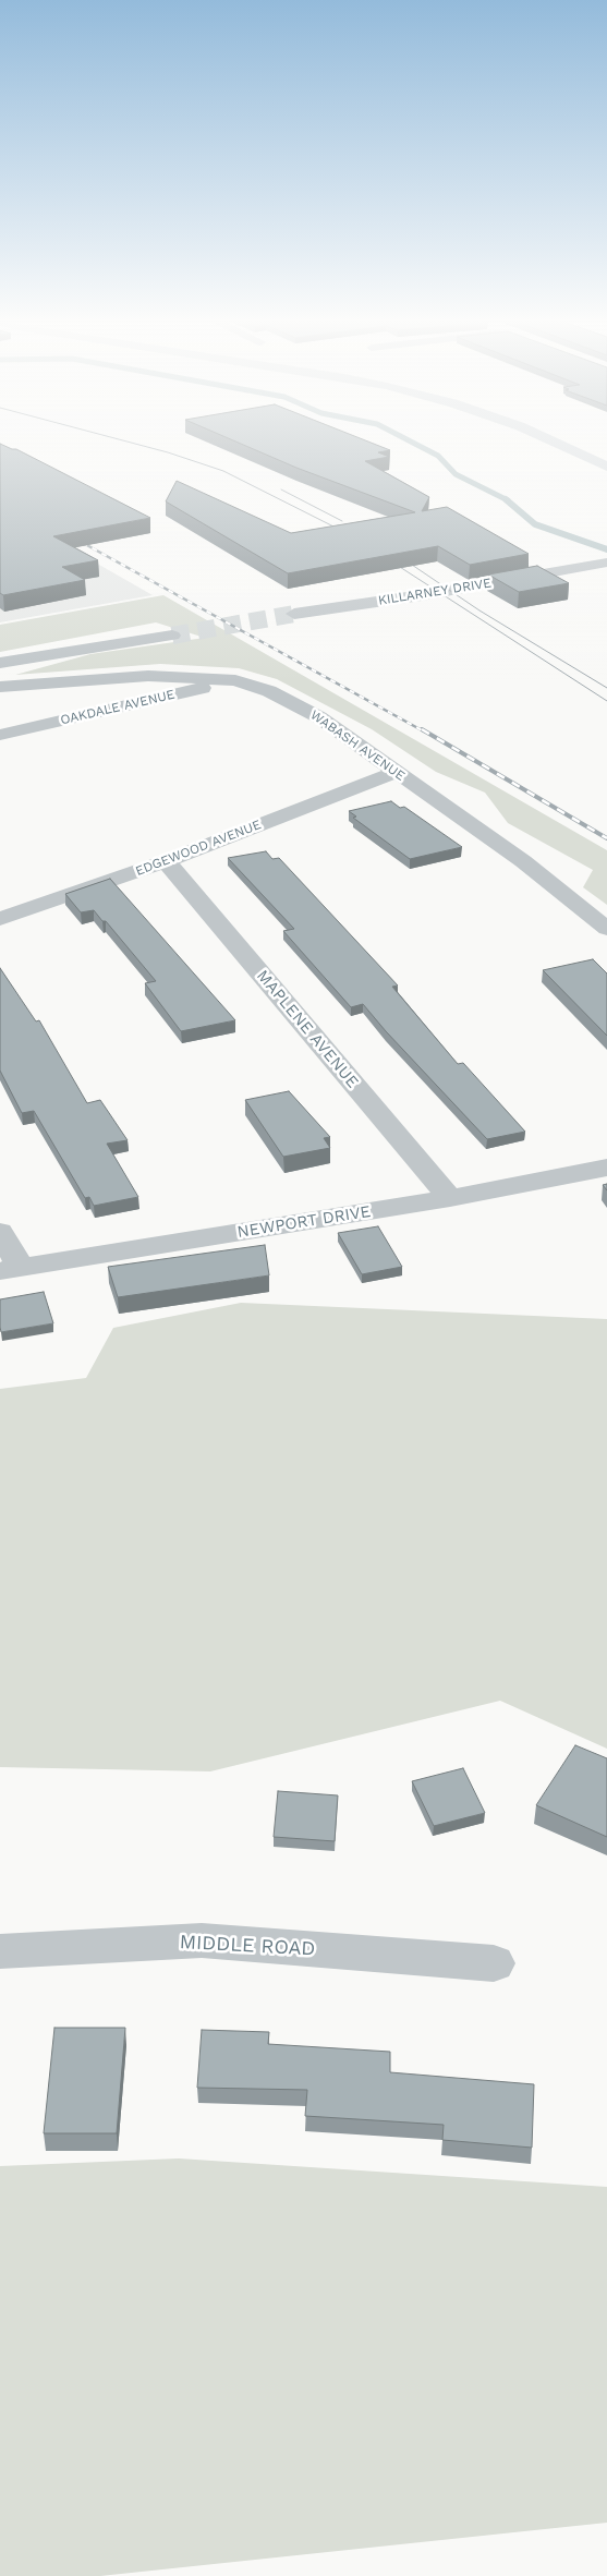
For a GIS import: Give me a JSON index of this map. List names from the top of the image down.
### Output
{
  "streets": {
    "street": [
      "KILLARNEY DRIVE",
      "OAKDALE AVENUE",
      "WABASH AVENUE",
      "EDGEWOOD AVENUE",
      "MAPLENE AVENUE",
      "NEWPORT DRIVE",
      "MIDDLE ROAD"
    ]
  },
  "crossings": [
    ["OAKDALE AVENUE", "WABASH AVENUE"],
    ["WABASH AVENUE", "EDGEWOOD AVENUE"],
    ["EDGEWOOD AVENUE", "MAPLENE AVENUE"],
    ["MAPLENE AVENUE", "NEWPORT DRIVE"]
  ]
}
